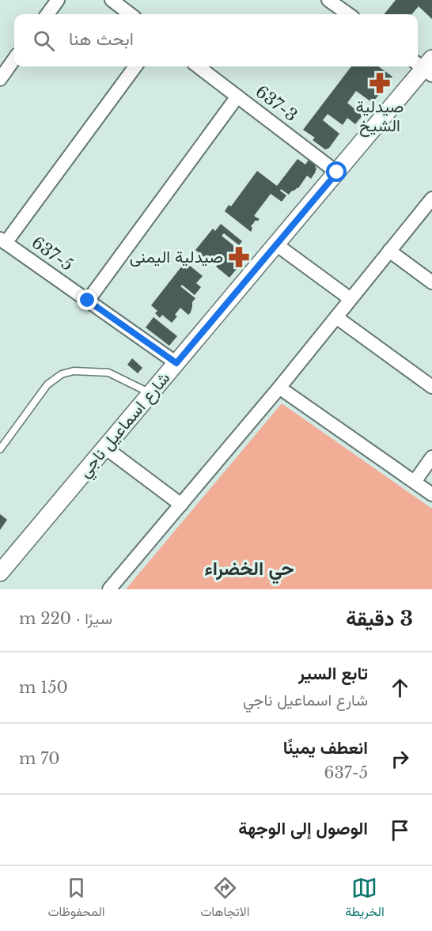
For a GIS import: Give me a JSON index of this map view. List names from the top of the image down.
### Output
{
  "streets": {
    "street": ["637-3", "637-5", "شارع اسماعيل ناجي"]
  },
  "crossings": [
    ["637-3", "شارع اسماعيل ناجي"],
    ["637-5", "شارع اسماعيل ناجي"]
  ],
  "districts": ["حي الخضراء"],
  "places": {
    "pharmacy": ["صيدلية الشيخ", "صيدلية اليمنى"]
  },
  "page": {
    "search": "ابحث هنا",
    "heading": ["3 دقيقة", "سيرًا · 220 m"],
    "list": [
      ["تابع السير", "شارع اسماعيل ناجي", "150 m"],
      ["انعطف يمينًا", "637-5", "70 m"],
      "الوصول إلى الوجهة"
    ],
    "nav": ["الخريطة", "الاتجاهات", "المحفوظات"]
  }
}
